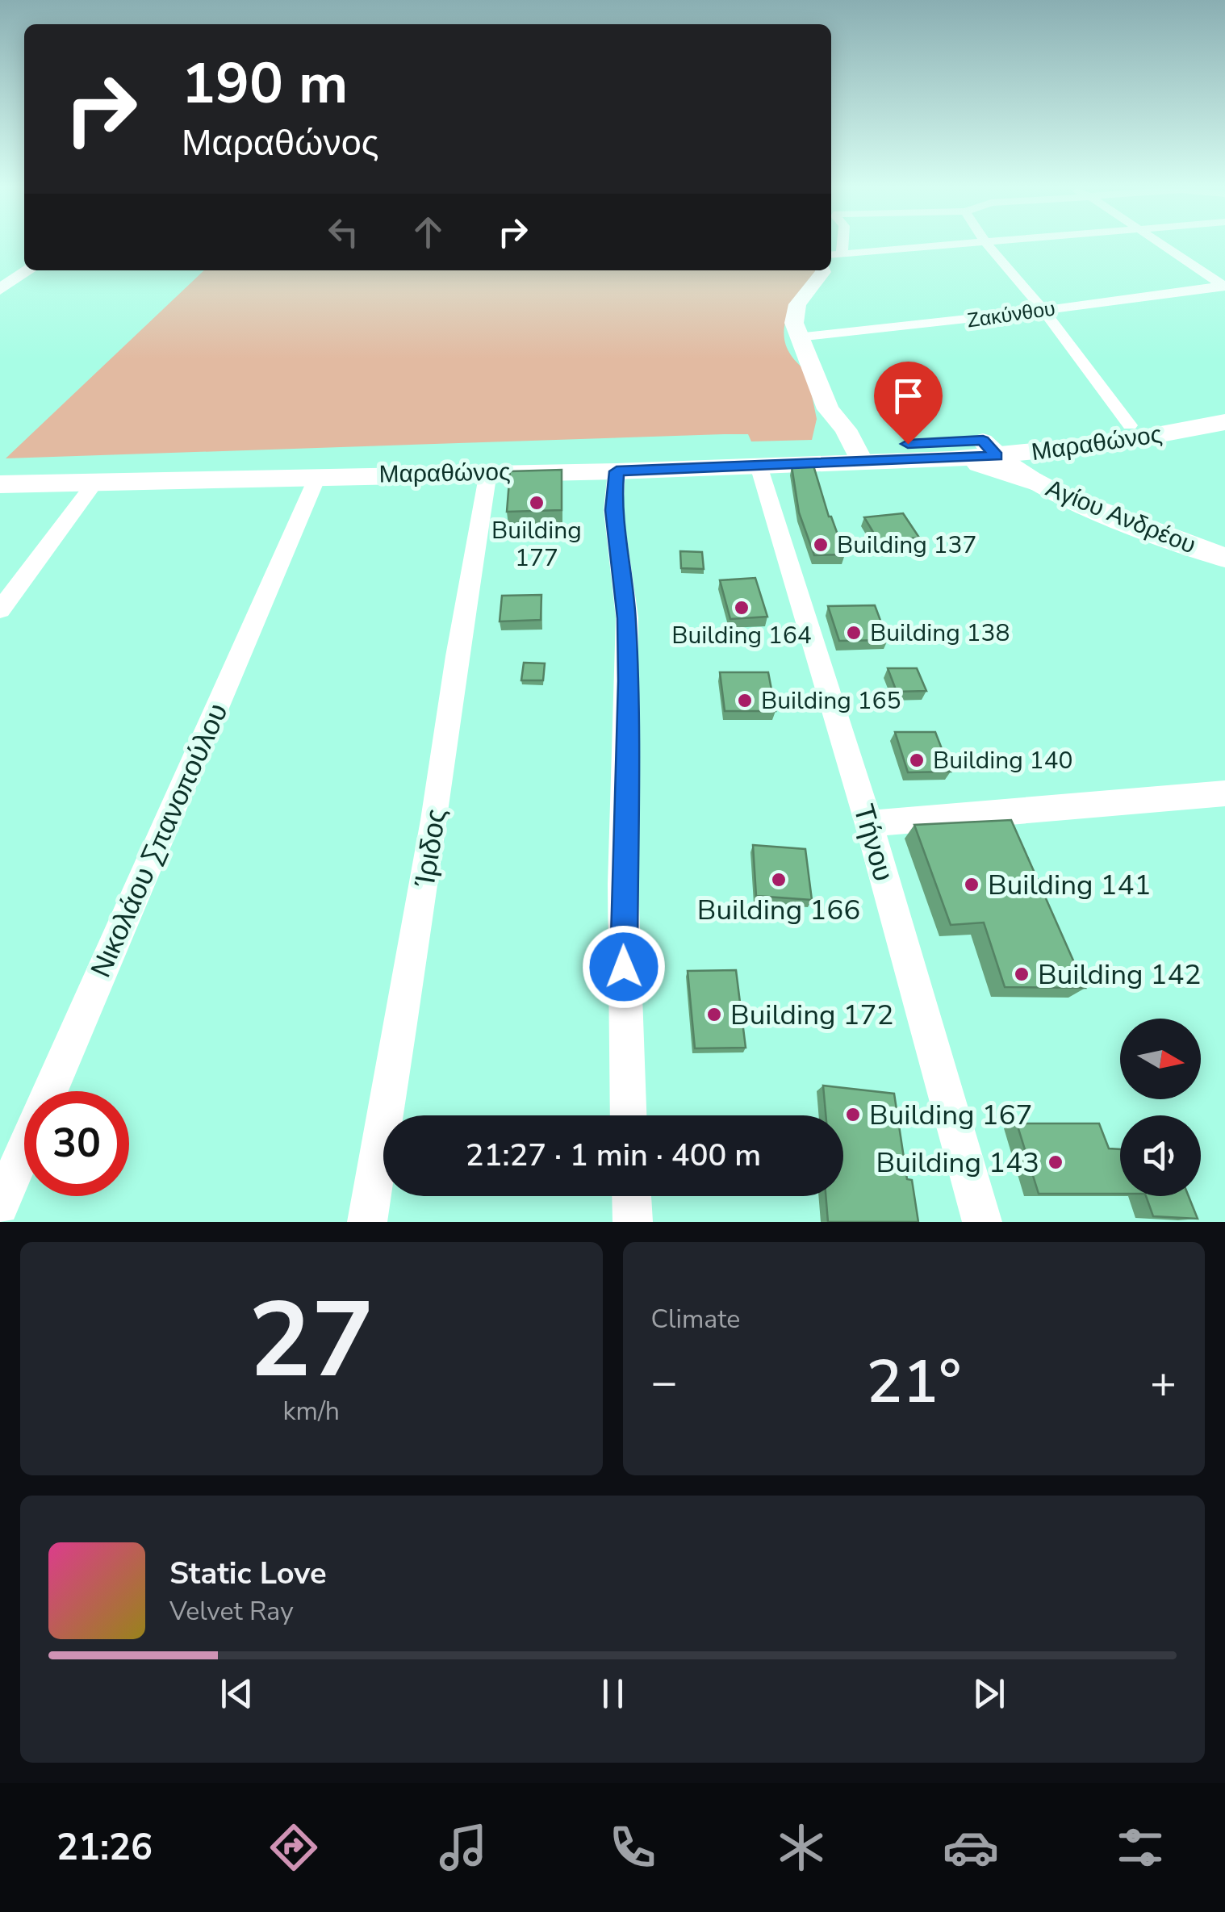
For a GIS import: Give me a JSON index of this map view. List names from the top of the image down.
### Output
{
  "streets": {
    "main road": ["Μαραθώνος"],
    "street": [
      "Ζακύνθου",
      "Αγίου Ανδρέου",
      "Νικολάου Σπανοπούλου",
      "Τήνου",
      "Ίριδος"
    ]
  },
  "crossings": [
    ["Μαραθώνος", "Αγίου Ανδρέου"],
    ["Μαραθώνος", "Νικολάου Σπανοπούλου"],
    ["Μαραθώνος", "Τήνου"],
    ["Μαραθώνος", "Ίριδος"]
  ],
  "places": [
    "Building 177",
    "Building 137",
    "Building 164",
    "Building 138",
    "Building 165",
    "Building 140",
    "Building 166",
    "Building 141",
    "Building 142",
    "Building 172",
    "Building 167",
    "Building 143"
  ],
  "north": "right",
  "page": {
    "turn": ["190 m", "Μαραθώνος"],
    "limit": "30",
    "trip": "21:27 · 1 min · 400 m",
    "tile": [
      ["27", "km/h"],
      "Climate"
    ],
    "heat": ["−", "21°", "+"],
    "song": ["Static Love", "Velvet Ray"],
    "tabs": "21:26"
  }
}
